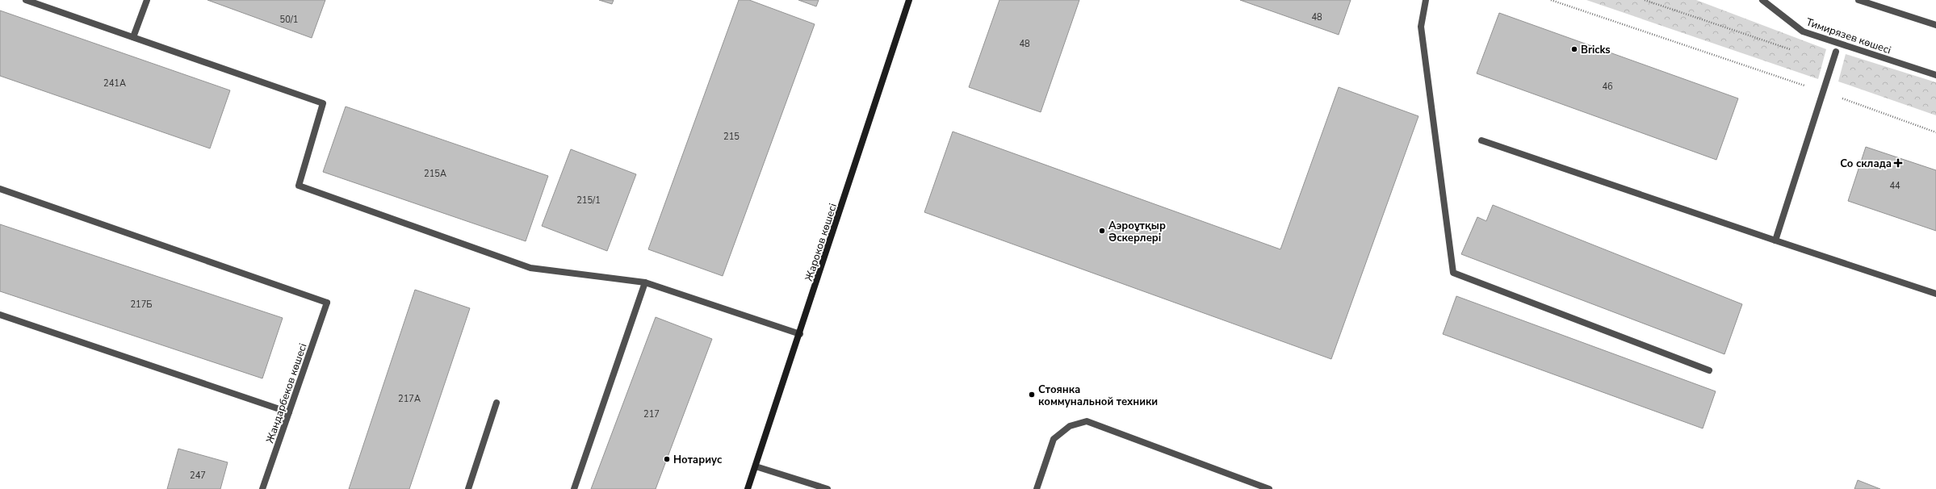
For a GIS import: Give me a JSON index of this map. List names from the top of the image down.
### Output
{
  "streets": {
    "main road": ["Жароков көшесі"],
    "street": ["Тимирязев көшесі", "Жандарбеков көшесі"]
  },
  "places": {
    "other": [
      "Bricks",
      "Аэроұтқыр Әскерлері",
      "Стоянка коммунальной техники",
      "Нотариуc"
    ],
    "health": ["Со склада"]
  },
  "house_numbers": [
    "48",
    "50/1",
    "48",
    "241А",
    "46",
    "215",
    "215А",
    "44",
    "215/1",
    "217Б",
    "217А",
    "217",
    "247"
  ]
}
